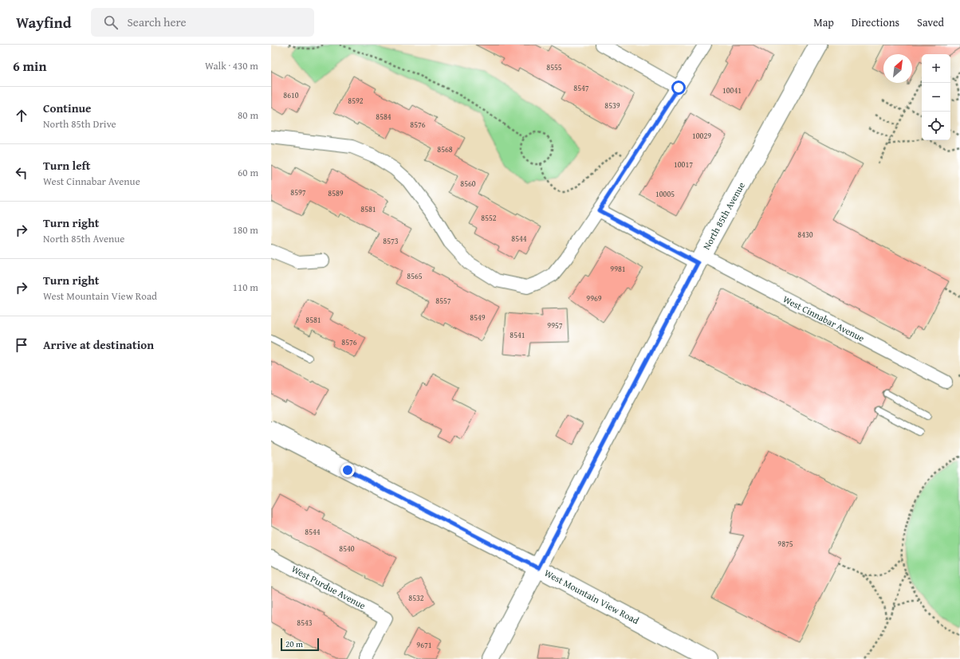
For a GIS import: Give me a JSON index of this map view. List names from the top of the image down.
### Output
{
  "streets": {
    "street": [
      "North 85th Avenue",
      "West Cinnabar Avenue",
      "West Purdue Avenue",
      "West Mountain View Road"
    ]
  },
  "crossings": [
    ["North 85th Avenue", "West Cinnabar Avenue"],
    ["North 85th Avenue", "West Mountain View Road"]
  ],
  "house_numbers": [
    "8555",
    "8547",
    "10041",
    "8610",
    "8592",
    "8539",
    "8584",
    "8576",
    "10029",
    "8568",
    "10017",
    "8560",
    "8597",
    "8589",
    "10005",
    "8581",
    "8552",
    "8430",
    "8544",
    "8573",
    "9981",
    "8565",
    "9969",
    "8557",
    "8549",
    "8581",
    "9957",
    "8541",
    "8576",
    "8544",
    "9875",
    "8540",
    "8532",
    "8543",
    "9671"
  ],
  "scale_bar": "20 m",
  "north": "top right",
  "page": {
    "header": "Wayfind",
    "search": "Search here",
    "nav": ["Map", "Directions", "Saved"],
    "heading": ["6 min", "Walk · 430 m"],
    "map_buttons": ["+", "−"],
    "list": [
      ["Continue", "North 85th Drive", "80 m"],
      ["Turn left", "West Cinnabar Avenue", "60 m"],
      ["Turn right", "North 85th Avenue", "180 m"],
      ["Turn right", "West Mountain View Road", "110 m"],
      "Arrive at destination"
    ],
    "scale": "20 m"
  }
}
